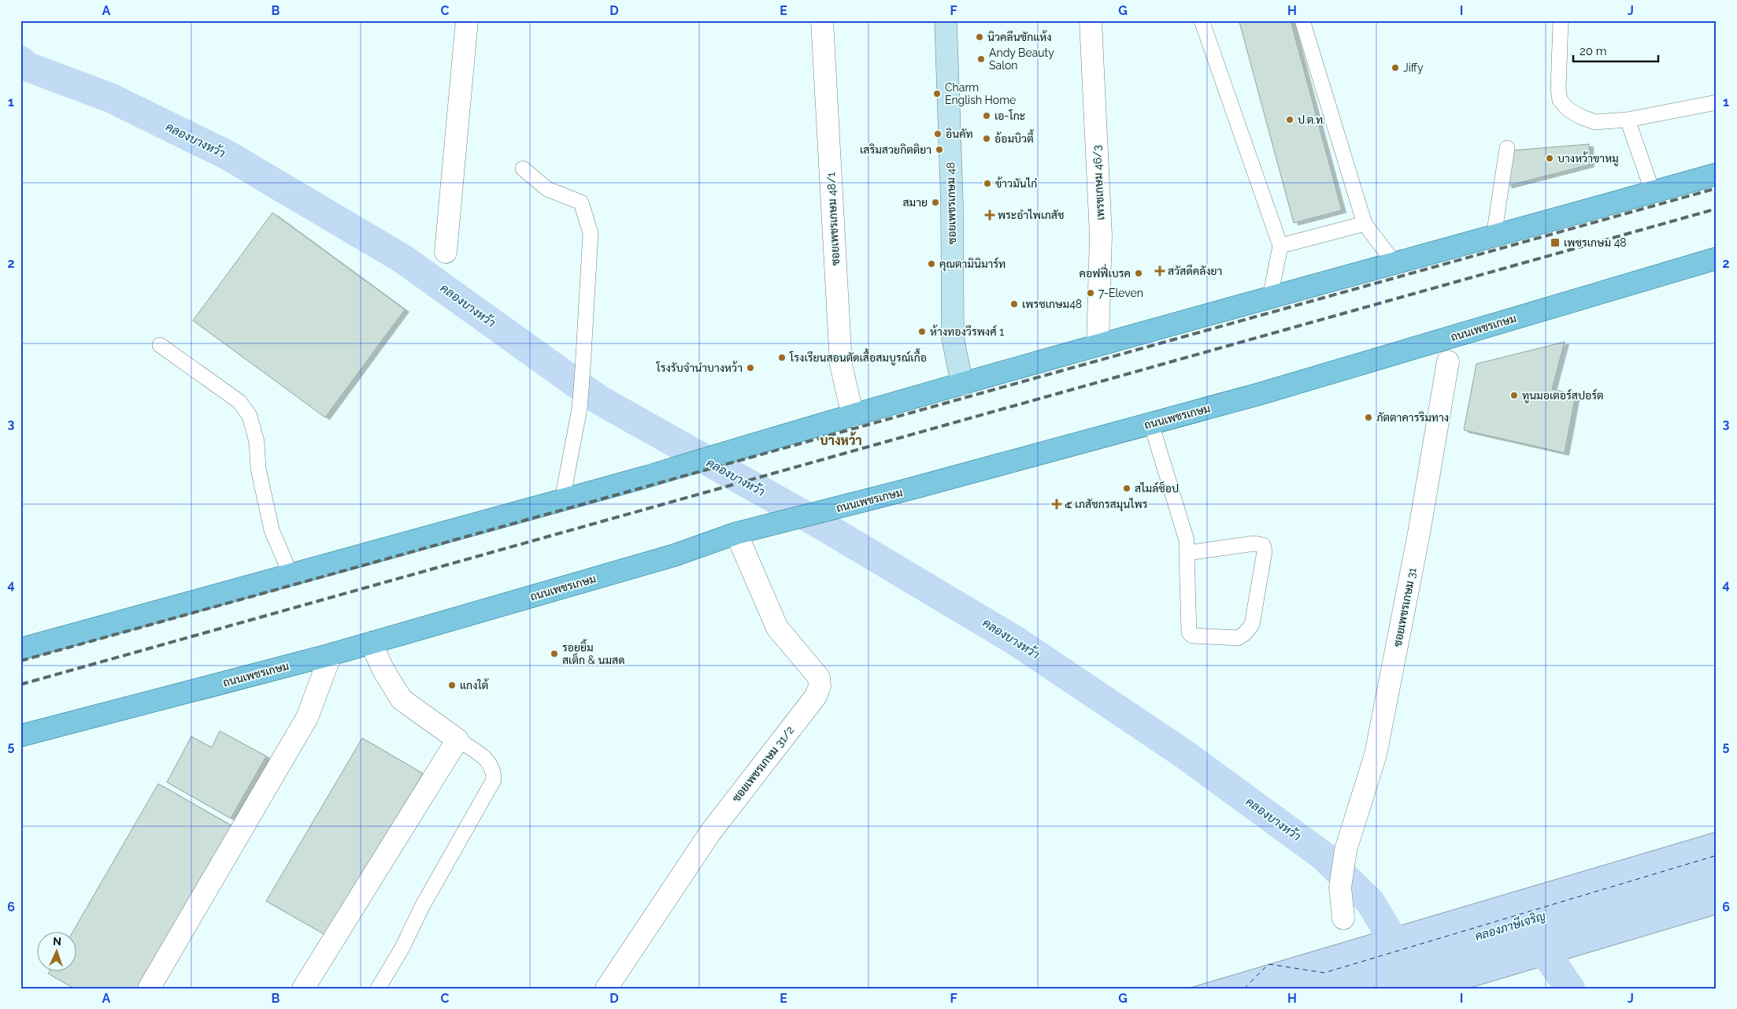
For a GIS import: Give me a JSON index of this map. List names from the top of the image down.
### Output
{
  "streets": {
    "main road": ["ถนนเพชรเกษม"],
    "street": [
      "เพรชเกษม 46/3",
      "ซอยเพชรเกษม 48",
      "ซอยเพชรเกษม 48/1",
      "ซอยเพชรเกษม 31",
      "ซอยเพชรเกษม 31/2"
    ]
  },
  "crossings": [
    ["ถนนเพชรเกษม", "ซอยเพชรเกษม 31/2"]
  ],
  "districts": ["บางหว้า"],
  "water": ["คลองบางหว้า", "คลองภาษีเจริญ"],
  "places": {
    "other": [
      "นิวคลีนซักแห้ง",
      "Andy Beauty Salon",
      "Jiffy",
      "Charm English Home",
      "เอ-โกะ",
      "ป.ต.ท.",
      "อินคัท",
      "อ้อมบิวตี้",
      "เสริมสวยกิตติยา",
      "บางหว้าขาหมู",
      "ข้าวมันไก่",
      "สมาย",
      "คุณตามินิมาร์ท",
      "คอฟฟี่เบรค",
      "7-Eleven",
      "เพรชเกษม48",
      "ห้างทองวีรพงศ์ 1",
      "โรงเรียนสอนตัดเสื้อสมบูรณ์เกื้อ",
      "โรงรับจำนำบางหว้า",
      "ทูนมอเตอร์สปอร์ต",
      "ภัตตาคารริมทาง",
      "สไมล์ช็อป",
      "รอยยิ้ม สเต็ก & นมสด",
      "แกงใต้"
    ],
    "health": ["พระอำไพเภสัช", "สวัสดีคลังยา", "๕ เภสัชกรสมุนไพร"],
    "transit": ["เพชรเกษม 48"]
  },
  "scale_bar": "20 m",
  "north": "top",
  "grid": {
    "columns": [
      "A",
      "B",
      "C",
      "D",
      "E",
      "F",
      "G",
      "H",
      "I",
      "J"
    ],
    "rows": [
      "1",
      "2",
      "3",
      "4",
      "5",
      "6"
    ]
  }
}
